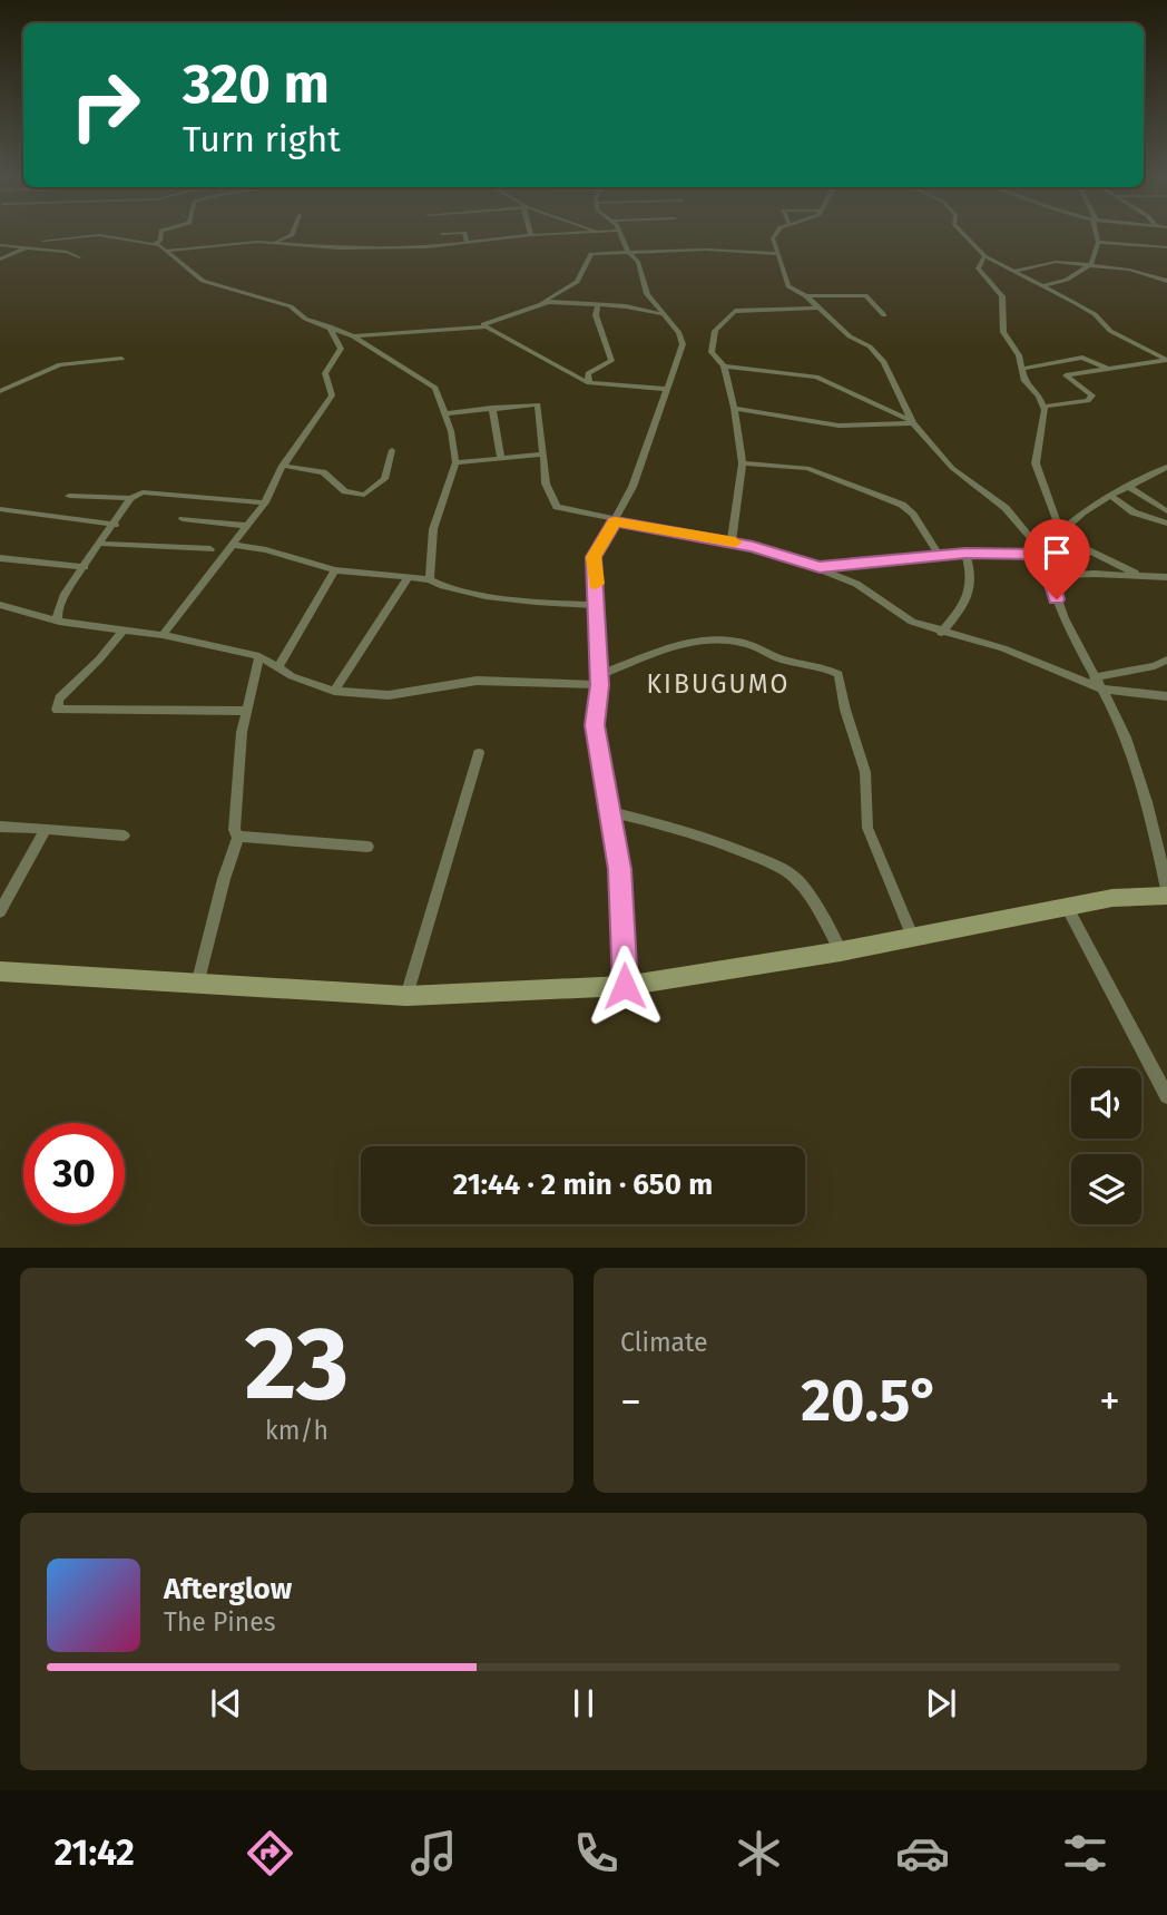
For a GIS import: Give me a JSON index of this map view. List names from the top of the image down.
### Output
{
  "districts": ["KIBUGUMO"],
  "page": {
    "turn": ["320 m", "Turn right"],
    "limit": "30",
    "trip": "21:44 · 2 min · 650 m",
    "tile": [
      ["23", "km/h"],
      "Climate"
    ],
    "heat": ["−", "20.5°", "+"],
    "song": ["Afterglow", "The Pines"],
    "tabs": "21:42"
  }
}
